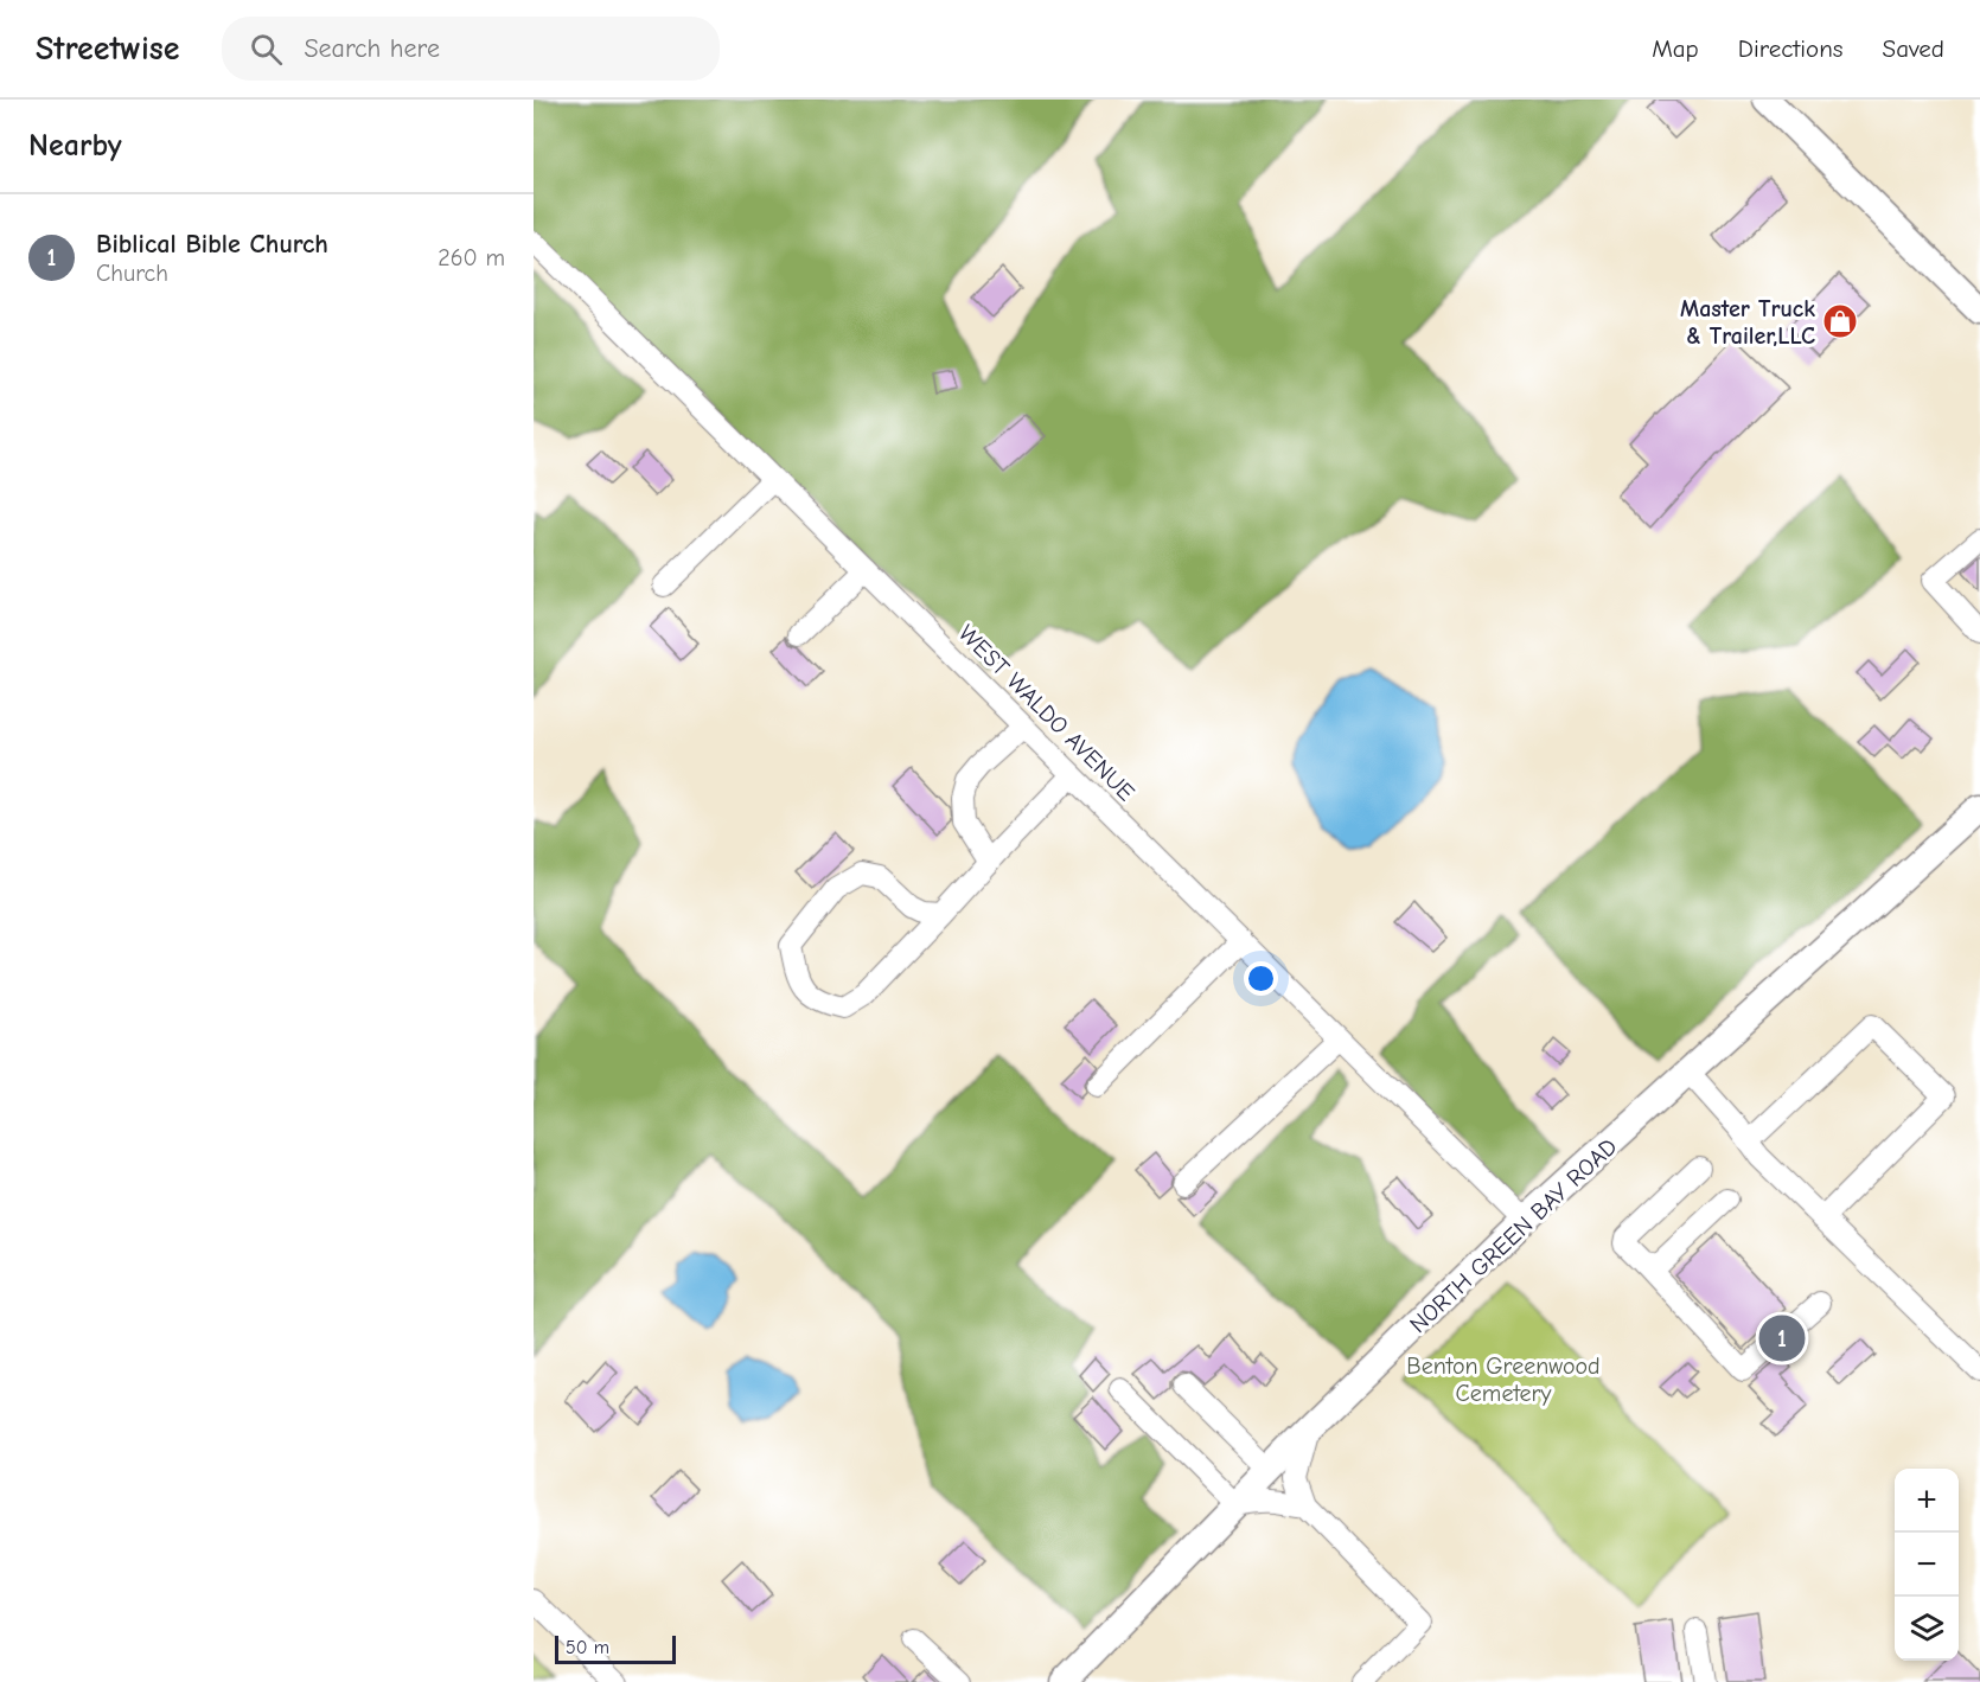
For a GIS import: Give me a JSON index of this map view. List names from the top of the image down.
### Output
{
  "streets": {
    "main road": ["NORTH GREEN BAY ROAD"],
    "street": ["WEST WALDO AVENUE"]
  },
  "crossings": [
    ["WEST WALDO AVENUE", "NORTH GREEN BAY ROAD"]
  ],
  "parks": ["Benton Greenwood Cemetery"],
  "places": {
    "shop": ["Master Truck & Trailer,LLC"]
  },
  "scale_bar": "50 m",
  "page": {
    "header": "Streetwise",
    "search": "Search here",
    "nav": ["Map", "Directions", "Saved"],
    "heading": "Nearby",
    "list": [
      {
        "mark": "1",
        "name": "Biblical Bible Church",
        "note": "Church",
        "value": "260 m"
      }
    ],
    "pins": "1",
    "map_buttons": ["+", "−"],
    "scale": "50 m"
  }
}
